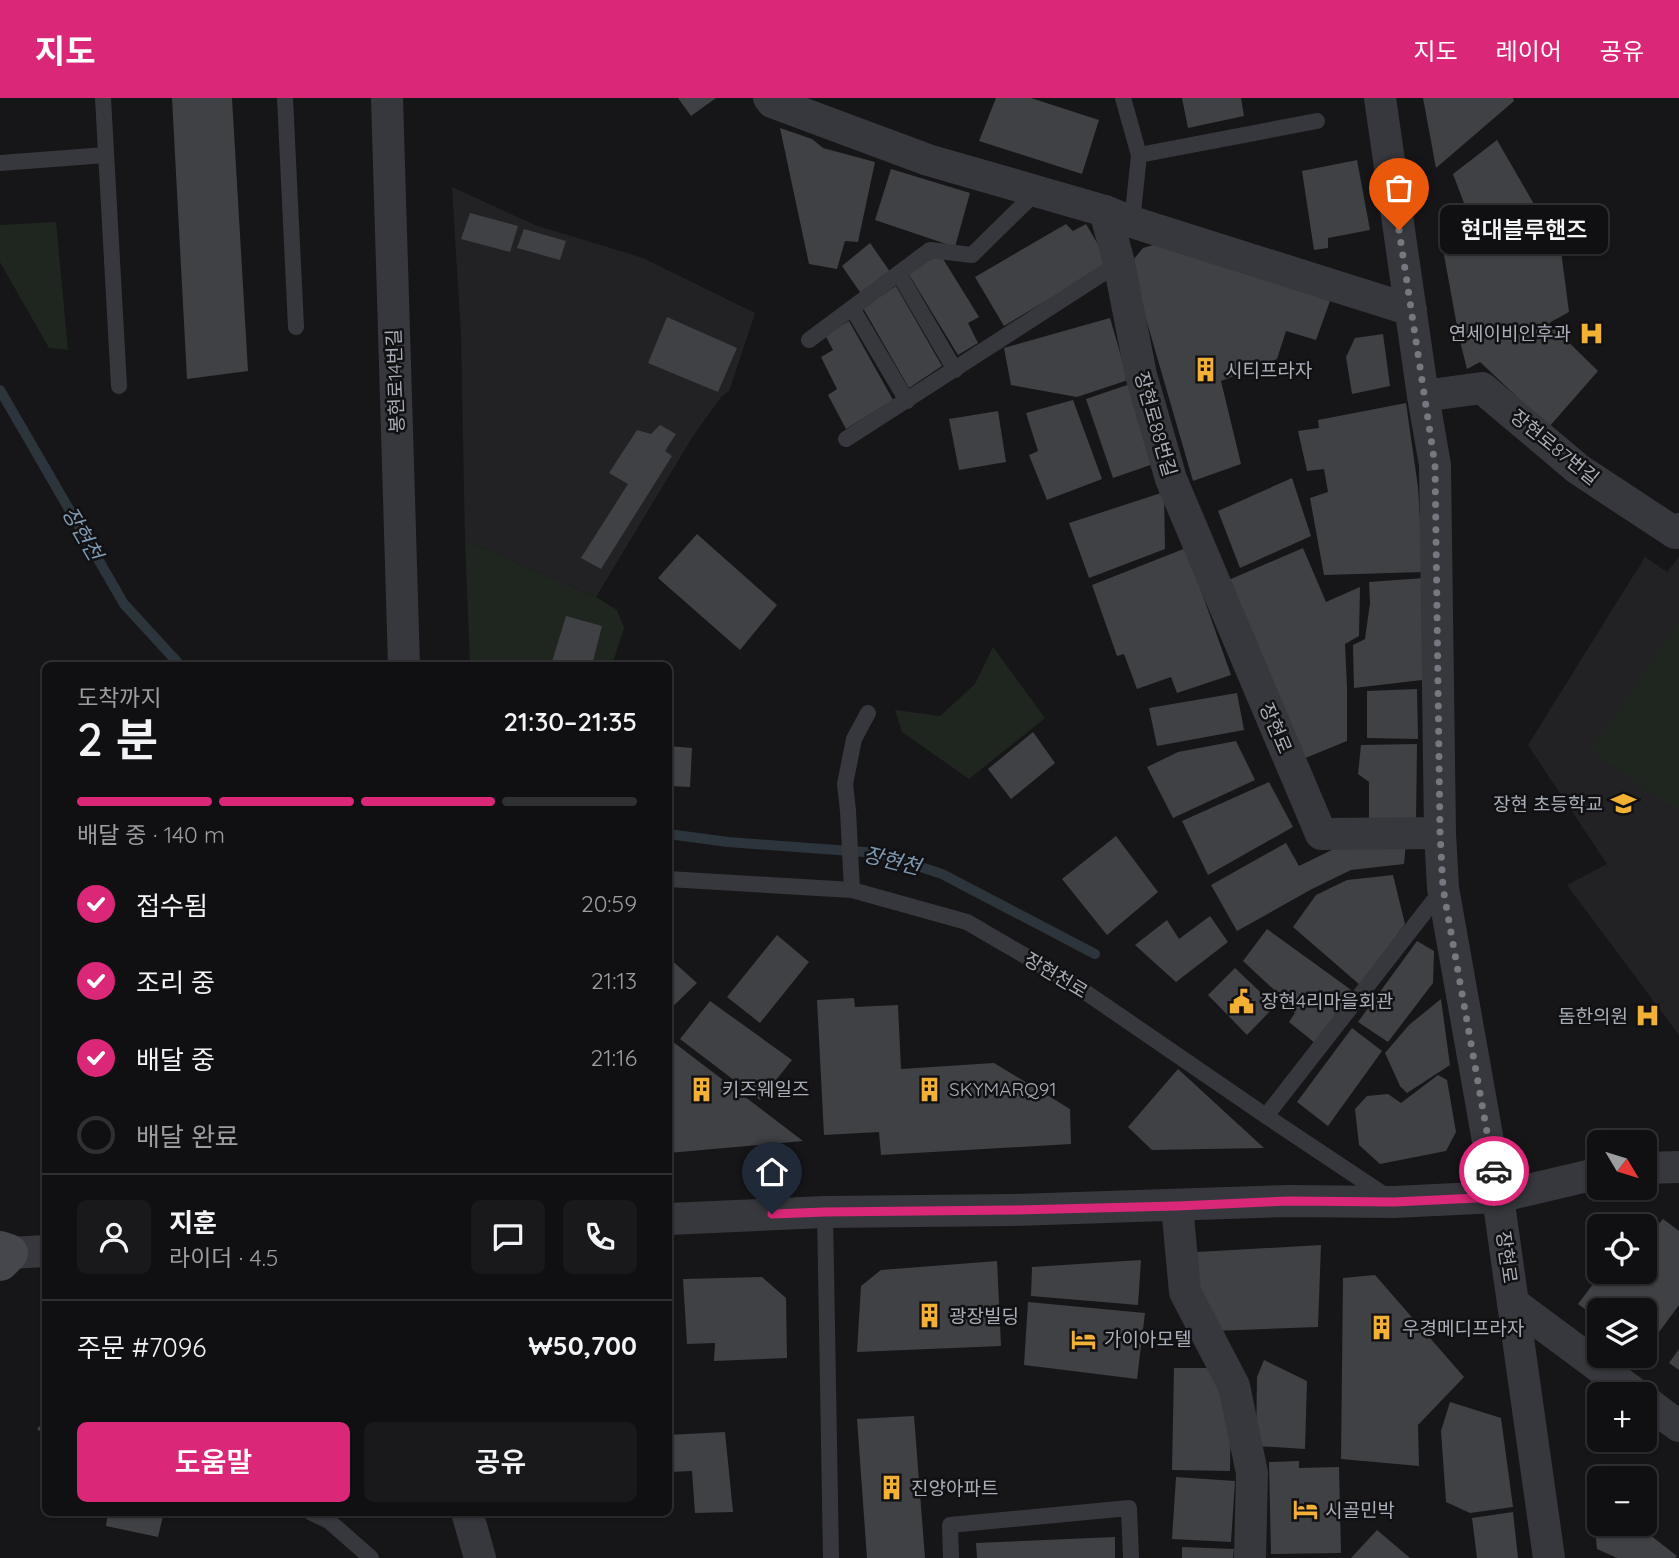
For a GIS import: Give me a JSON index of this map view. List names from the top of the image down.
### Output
{
  "streets": {
    "street": [
      "봉현로14번길",
      "장현로88번길",
      "장현로87번길",
      "장현로"
    ],
    "lane": ["장현천로"]
  },
  "crossings": [
    ["장현로88번길", "장현로"],
    ["장현로87번길", "장현로"]
  ],
  "water": ["장현천"],
  "places": {
    "other": ["현대블루핸즈"],
    "hospital": ["연세이비인후과", "돔한의원"],
    "building": [
      "시티프라자",
      "키즈웨일즈",
      "SKYMARQ91",
      "광장빌딩",
      "우경메디프라자",
      "진양아파트"
    ],
    "school or university": ["장현 초등학교"],
    "public building": ["장현4리마을회관"],
    "hotel": ["가이아모텔", "시골민박"]
  },
  "north": "bottom right",
  "page": {
    "header": "지도",
    "nav": ["지도", "레이어", "공유"],
    "bubble": "현대블루핸즈",
    "heading": ["2 분", "도착까지", "21:30–21:35"],
    "panel": [
      "지훈",
      "라이더 · 4.5",
      "주문 #7096",
      "₩50,700"
    ],
    "bar": "배달 중 · 140 m",
    "list": [
      ["접수됨", "20:59"],
      ["조리 중", "21:13"],
      ["배달 중", "21:16"],
      "배달 완료"
    ],
    "map_buttons": ["+", "−"],
    "buttons": ["도움말", "공유"]
  }
}
